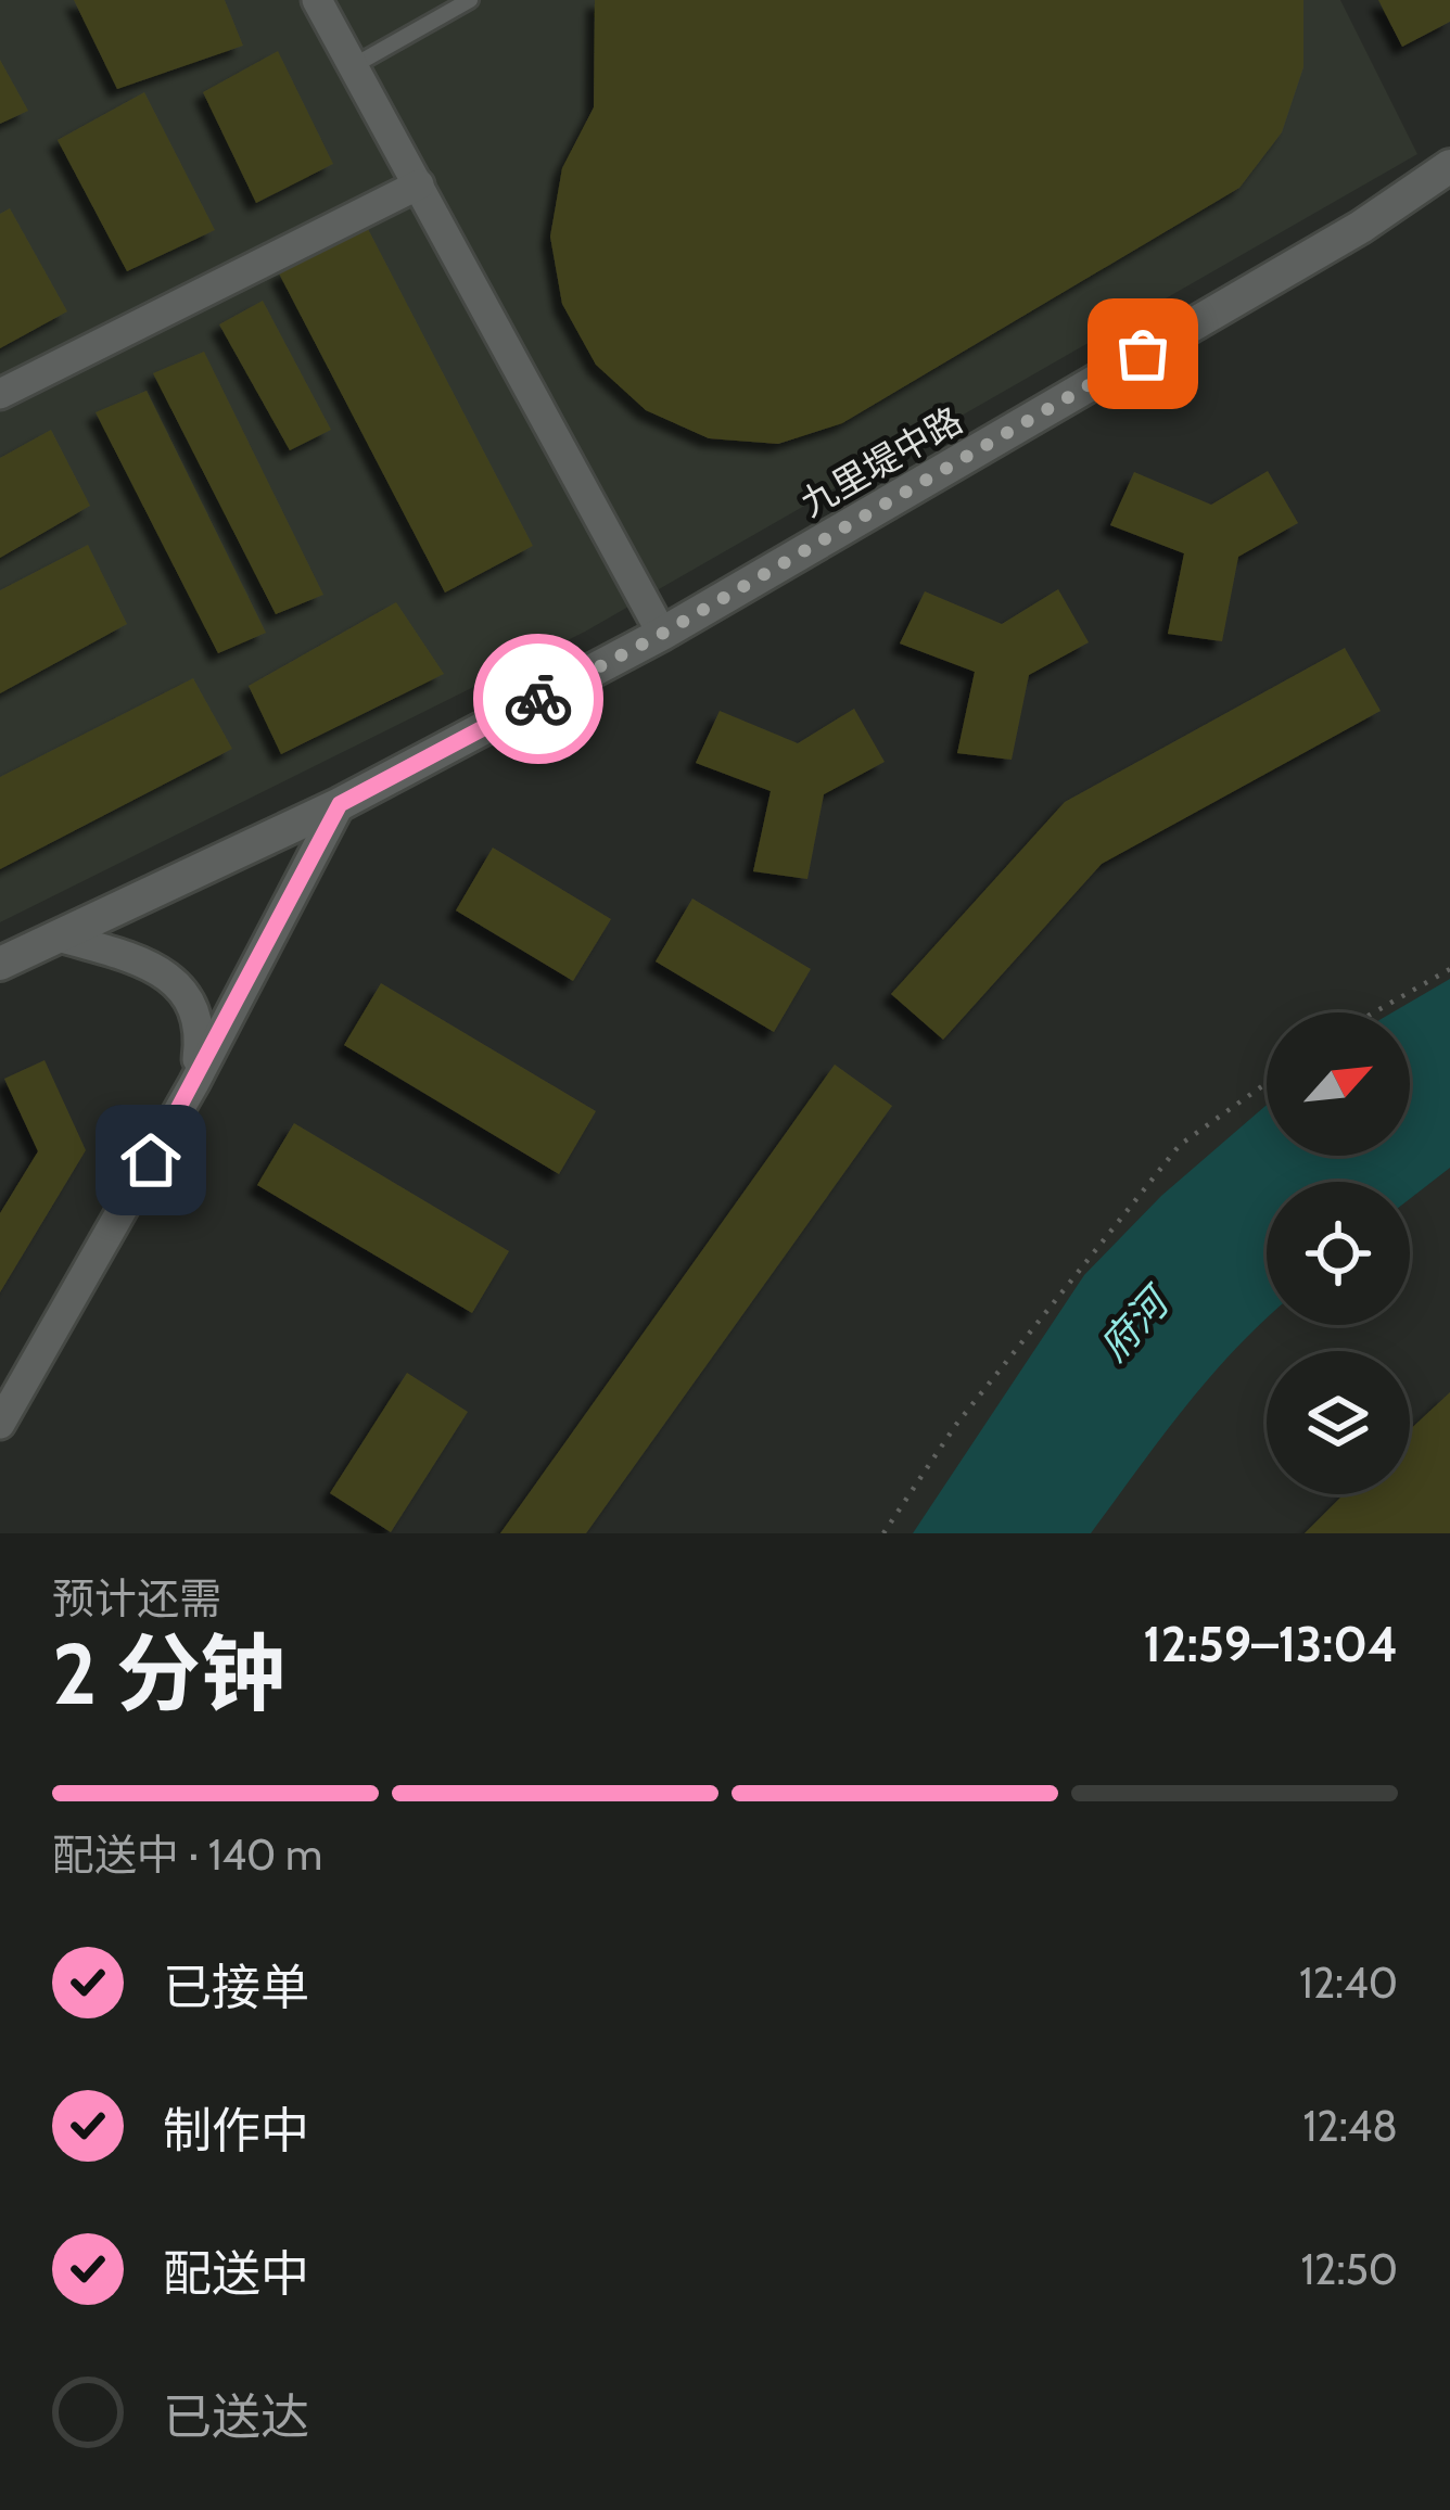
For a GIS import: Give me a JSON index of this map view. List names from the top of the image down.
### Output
{
  "streets": {
    "street": ["九里堤中路"]
  },
  "water": ["府河"],
  "north": "top right",
  "page": {
    "heading": ["2 分钟", "预计还需", "12:59–13:04"],
    "bar": "配送中 · 140 m",
    "list": [
      ["已接单", "12:40"],
      ["制作中", "12:48"],
      ["配送中", "12:50"],
      "已送达"
    ]
  }
}
